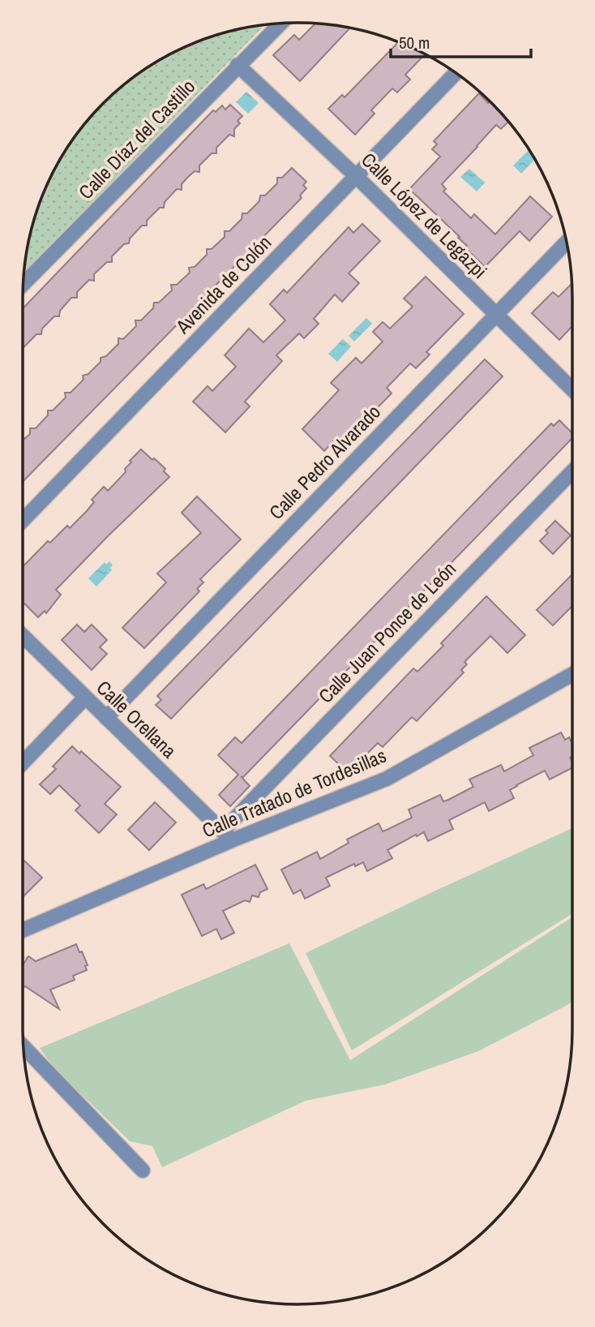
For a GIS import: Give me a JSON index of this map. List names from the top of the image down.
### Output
{
  "streets": {
    "street": [
      "Calle Díaz del Castillo",
      "Calle López de Legazpi",
      "Avenida de Colón",
      "Calle Pedro Alvarado",
      "Calle Juan Ponce de León",
      "Calle Orellana",
      "Calle Tratado de Tordesillas"
    ]
  },
  "crossings": [
    ["Calle Díaz del Castillo", "Calle López de Legazpi"],
    ["Calle López de Legazpi", "Avenida de Colón"],
    ["Calle López de Legazpi", "Calle Pedro Alvarado"],
    ["Calle Pedro Alvarado", "Calle Orellana"],
    ["Calle Juan Ponce de León", "Calle Orellana"],
    ["Calle Juan Ponce de León", "Calle Tratado de Tordesillas"],
    ["Calle Orellana", "Calle Tratado de Tordesillas"]
  ],
  "scale_bar": "50 m"
}
